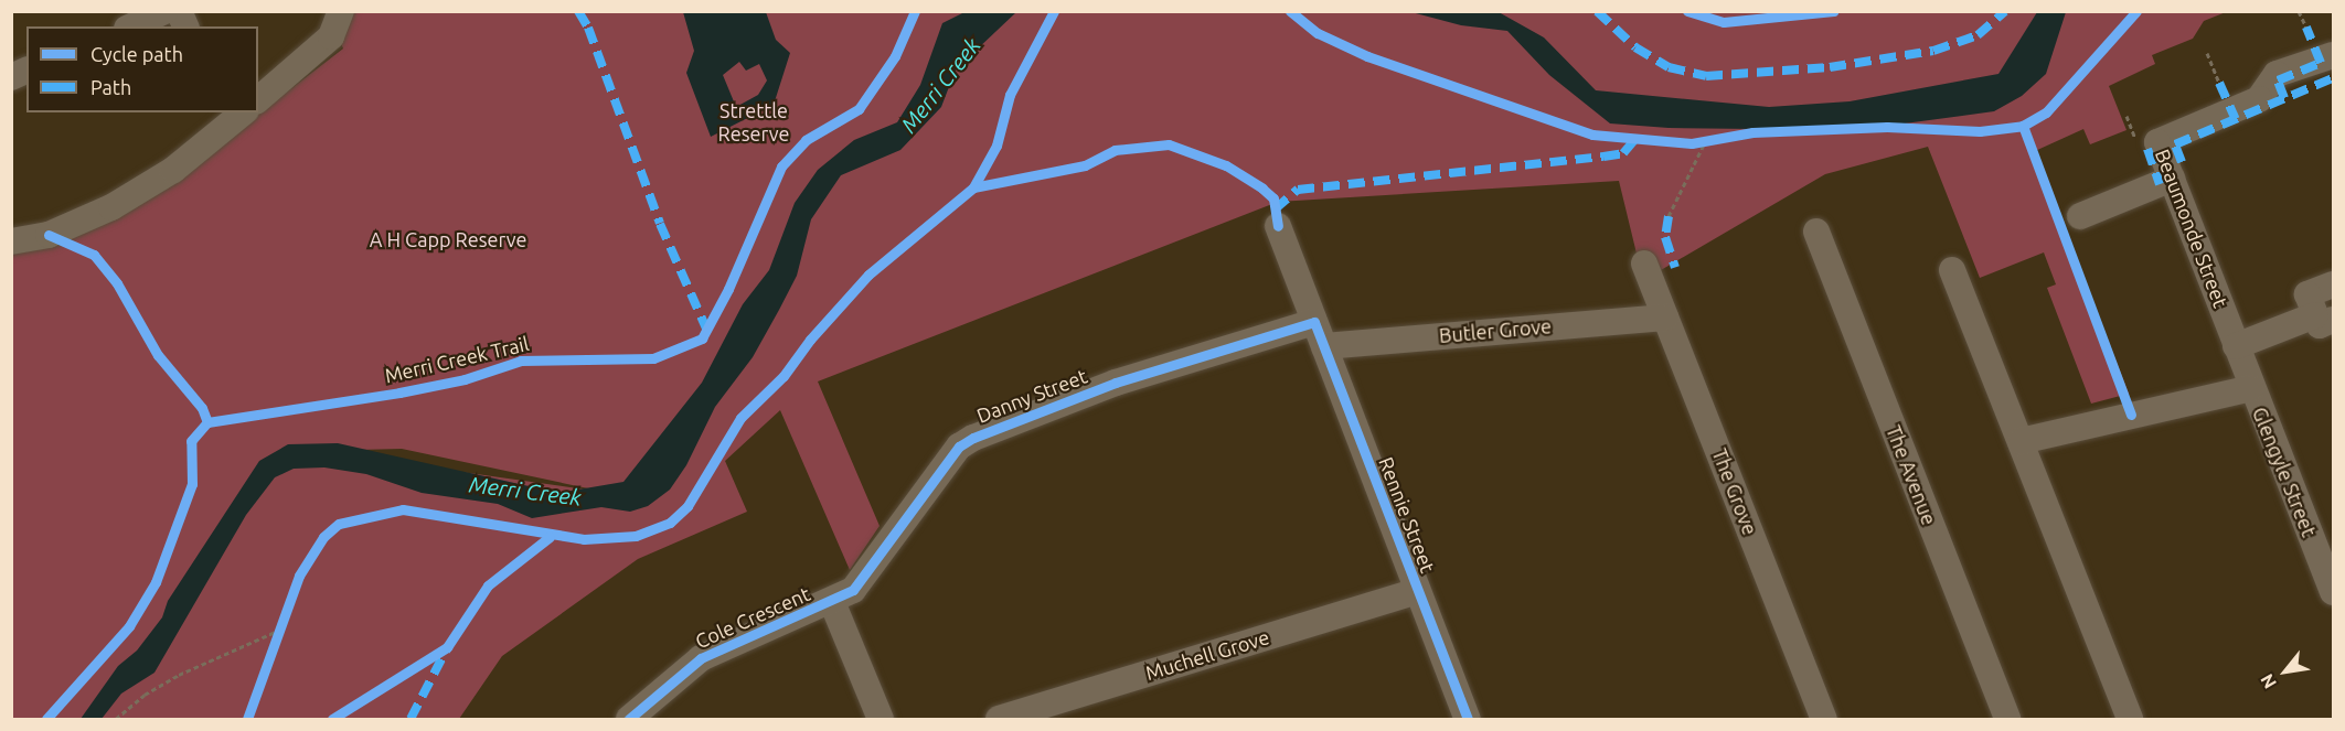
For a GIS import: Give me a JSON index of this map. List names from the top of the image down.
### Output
{
  "streets": {
    "street": [
      "Beaumonde Street",
      "Butler Grove",
      "Danny Street",
      "Glengyle Street",
      "The Avenue",
      "The Grove",
      "Rennie Street",
      "Cole Crescent",
      "Muchell Grove"
    ],
    "cycle path": ["Merri Creek Trail"]
  },
  "crossings": [
    ["Beaumonde Street", "Glengyle Street"],
    ["Butler Grove", "The Grove"],
    ["Butler Grove", "Rennie Street"],
    ["Danny Street", "Rennie Street"],
    ["Danny Street", "Cole Crescent"],
    ["Rennie Street", "Muchell Grove"]
  ],
  "water": ["Merri Creek"],
  "parks": ["Strettle Reserve", "A H Capp Reserve"],
  "legend": ["Cycle path", "Path"],
  "north": "bottom left"
}
